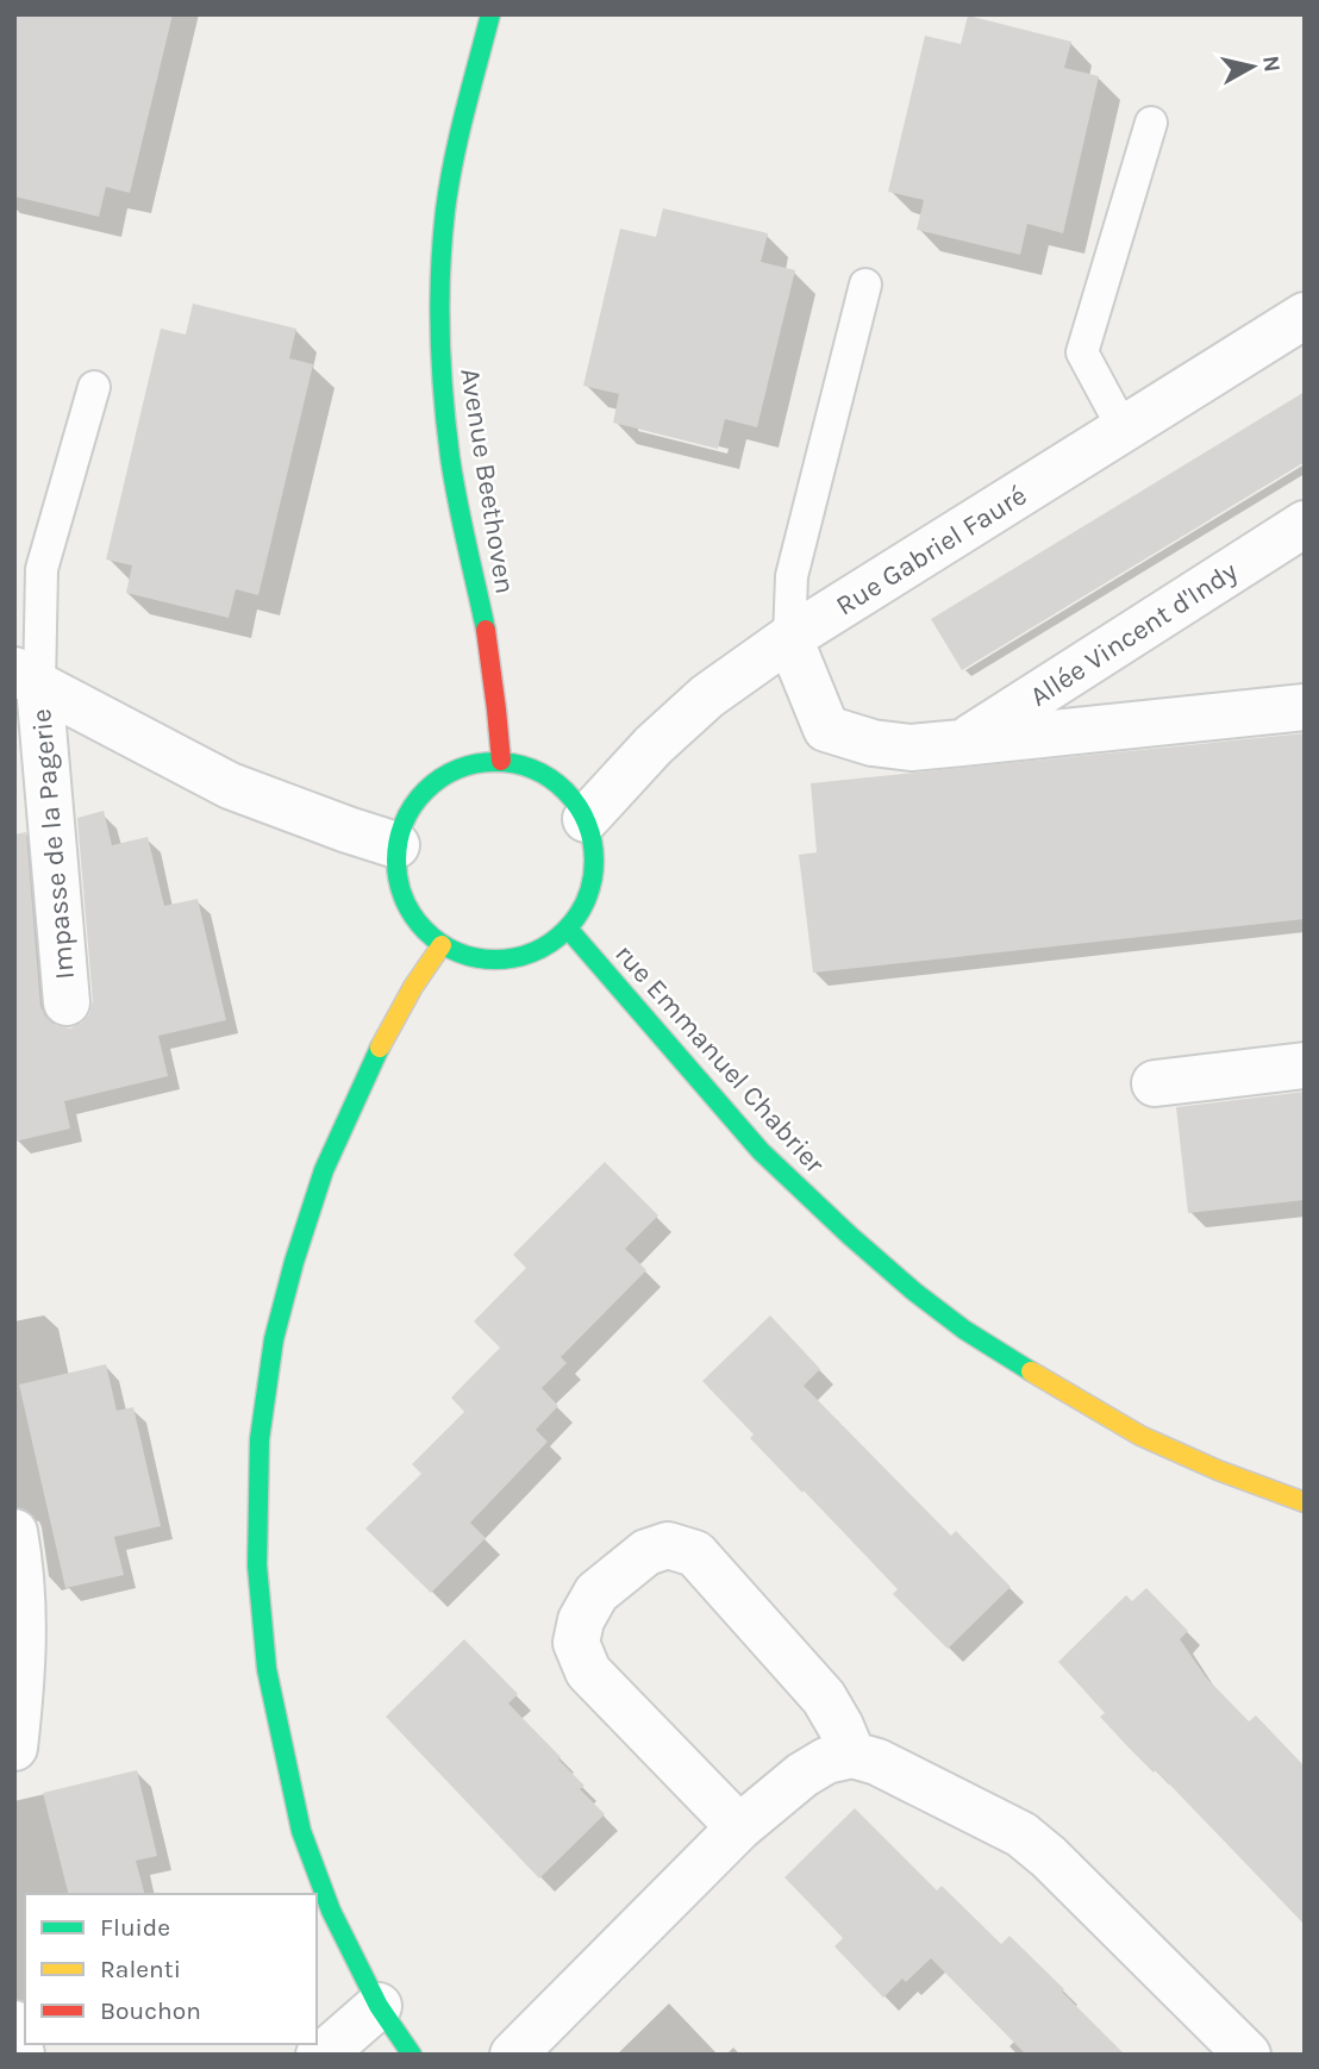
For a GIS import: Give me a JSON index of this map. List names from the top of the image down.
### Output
{
  "streets": {
    "street": [
      "Avenue Beethoven",
      "Rue Gabriel Fauré",
      "Allée Vincent d'Indy",
      "Impasse de la Pagerie",
      "rue Emmanuel Chabrier"
    ]
  },
  "crossings": [
    ["Avenue Beethoven", "Rue Gabriel Fauré"],
    ["Avenue Beethoven", "rue Emmanuel Chabrier"],
    ["Rue Gabriel Fauré", "Allée Vincent d'Indy"],
    ["Rue Gabriel Fauré", "rue Emmanuel Chabrier"]
  ],
  "legend": ["Fluide", "Ralenti", "Bouchon"],
  "north": "right"
}
